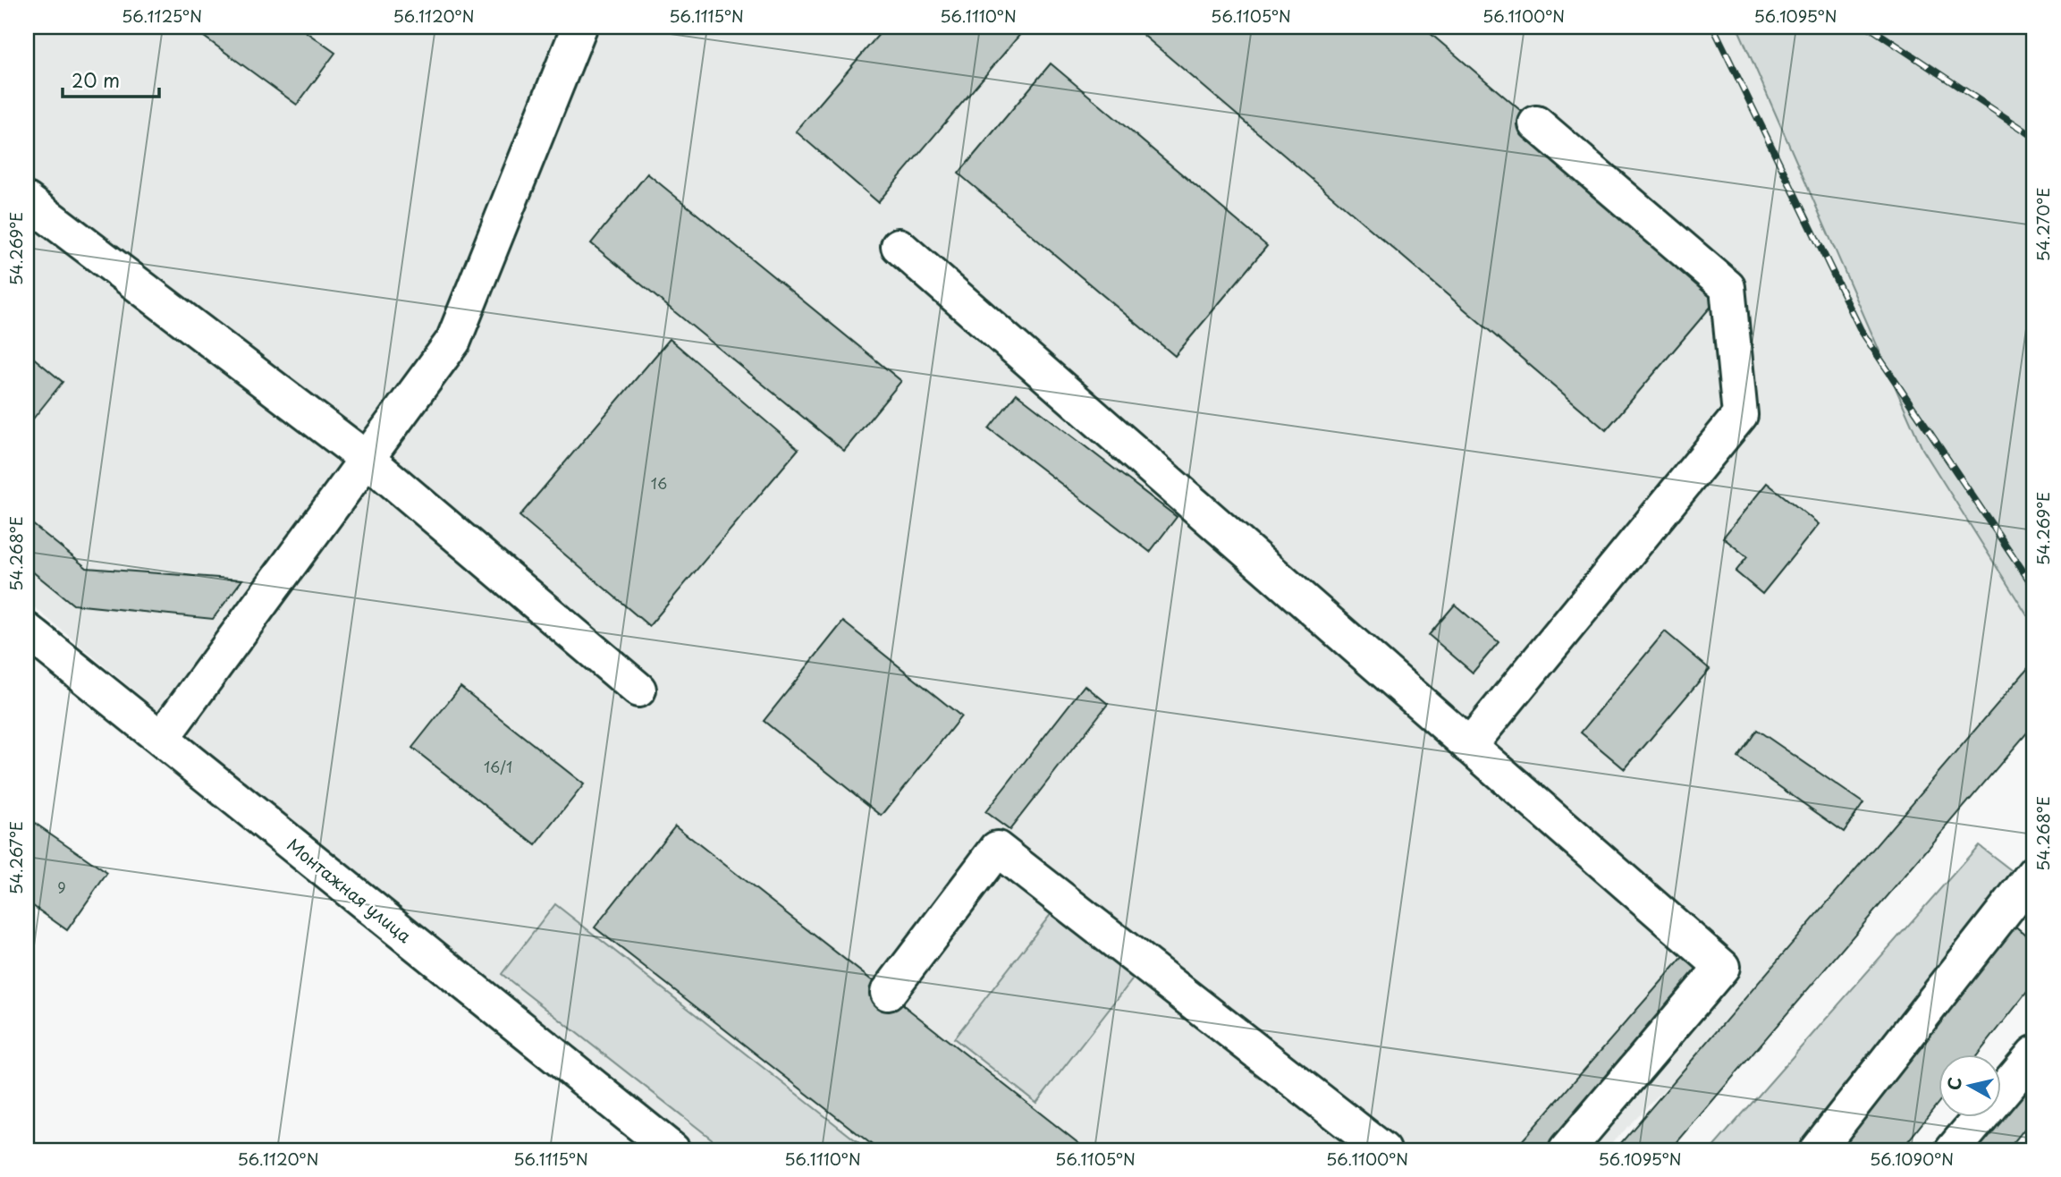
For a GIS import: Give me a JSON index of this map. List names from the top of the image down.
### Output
{
  "streets": {
    "street": ["Монтажная улица"]
  },
  "house_numbers": ["16", "16/1", "9"],
  "scale_bar": "20 m",
  "north": "left",
  "coordinates": [
    "56.1125°N",
    "56.1120°N",
    "56.1115°N",
    "56.1110°N",
    "56.1105°N",
    "56.1100°N",
    "56.1095°N",
    "54.270°E",
    "54.269°E",
    "54.268°E",
    "54.267°E",
    "56.1090°N"
  ]
}
